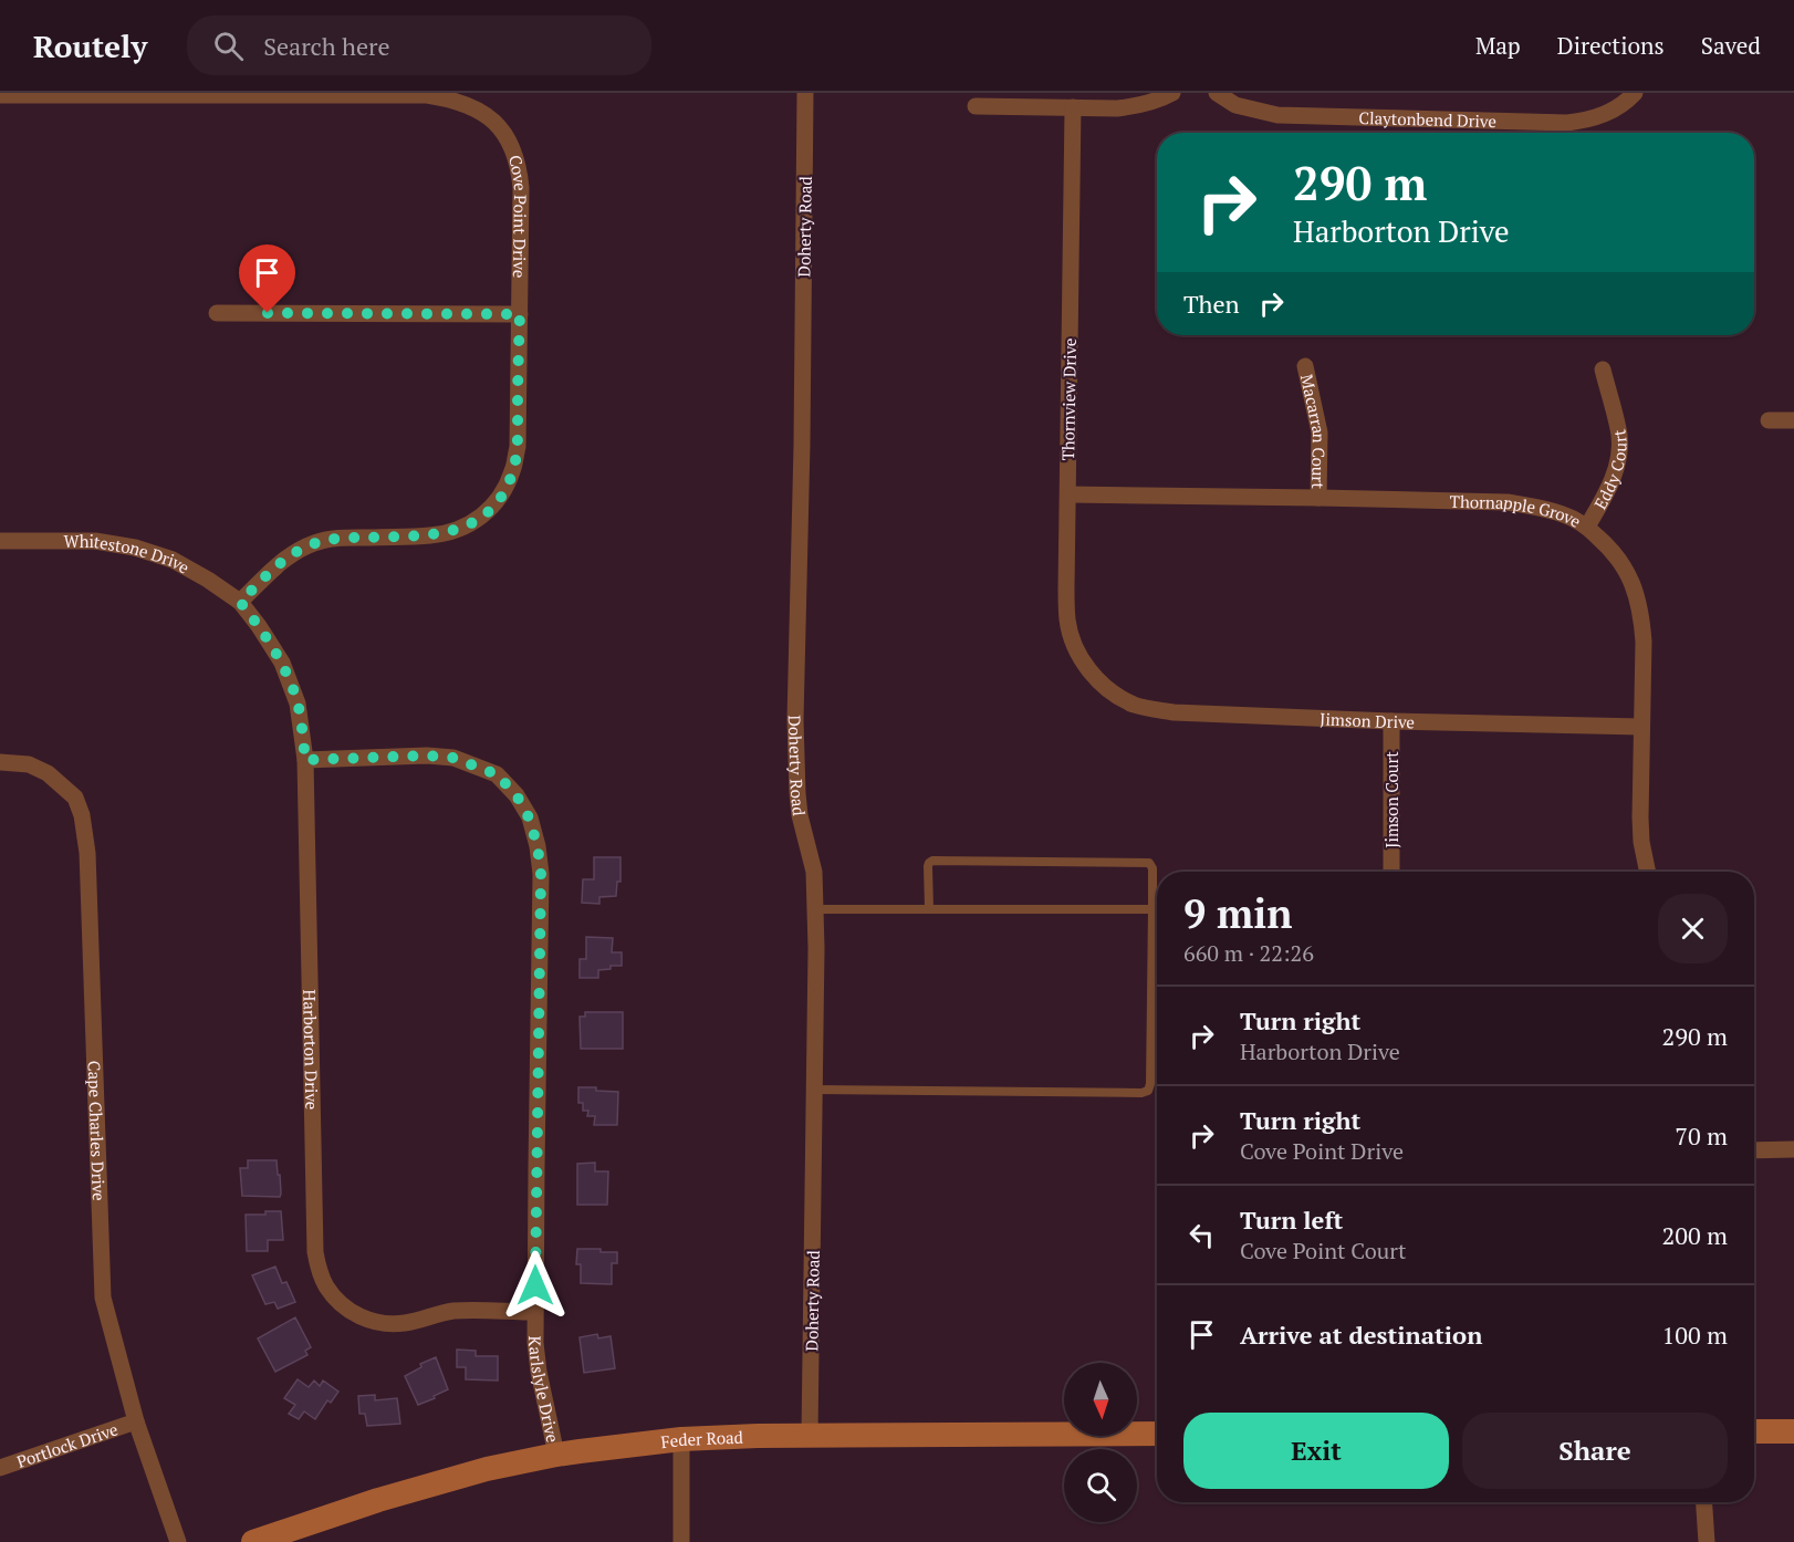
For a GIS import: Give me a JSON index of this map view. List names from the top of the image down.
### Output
{
  "streets": {
    "main road": ["Feder Road"],
    "street": [
      "Claytonbend Drive",
      "Cove Point Drive",
      "Doherty Road",
      "Thornview Drive",
      "Macarran Court",
      "Eddy Court",
      "Thornapple Grove",
      "Whitestone Drive",
      "Jimson Drive",
      "Jimson Court",
      "Harborton Drive",
      "Cape Charles Drive",
      "Karlslyle Drive",
      "Portlock Drive"
    ]
  },
  "crossings": [
    ["Cove Point Drive", "Whitestone Drive"],
    ["Cove Point Drive", "Harborton Drive"],
    ["Doherty Road", "Feder Road"],
    ["Thornview Drive", "Thornapple Grove"],
    ["Thornview Drive", "Jimson Drive"],
    ["Macarran Court", "Thornapple Grove"],
    ["Eddy Court", "Thornapple Grove"],
    ["Thornapple Grove", "Jimson Drive"],
    ["Whitestone Drive", "Harborton Drive"],
    ["Jimson Drive", "Jimson Court"],
    ["Harborton Drive", "Karlslyle Drive"],
    ["Cape Charles Drive", "Portlock Drive"],
    ["Karlslyle Drive", "Feder Road"]
  ],
  "north": "bottom",
  "page": {
    "header": "Routely",
    "search": "Search here",
    "nav": ["Map", "Directions", "Saved"],
    "turn": ["290 m", "Harborton Drive"],
    "then": "Then",
    "heading": ["9 min", "660 m · 22:26"],
    "list": [
      {
        "name": "Turn right",
        "note": "Harborton Drive",
        "value": "290 m"
      },
      {
        "name": "Turn right",
        "note": "Cove Point Drive",
        "value": "70 m"
      },
      {
        "name": "Turn left",
        "note": "Cove Point Court",
        "value": "200 m"
      },
      {
        "name": "Arrive at destination",
        "value": "100 m"
      }
    ],
    "buttons": ["Exit", "Share"]
  }
}
